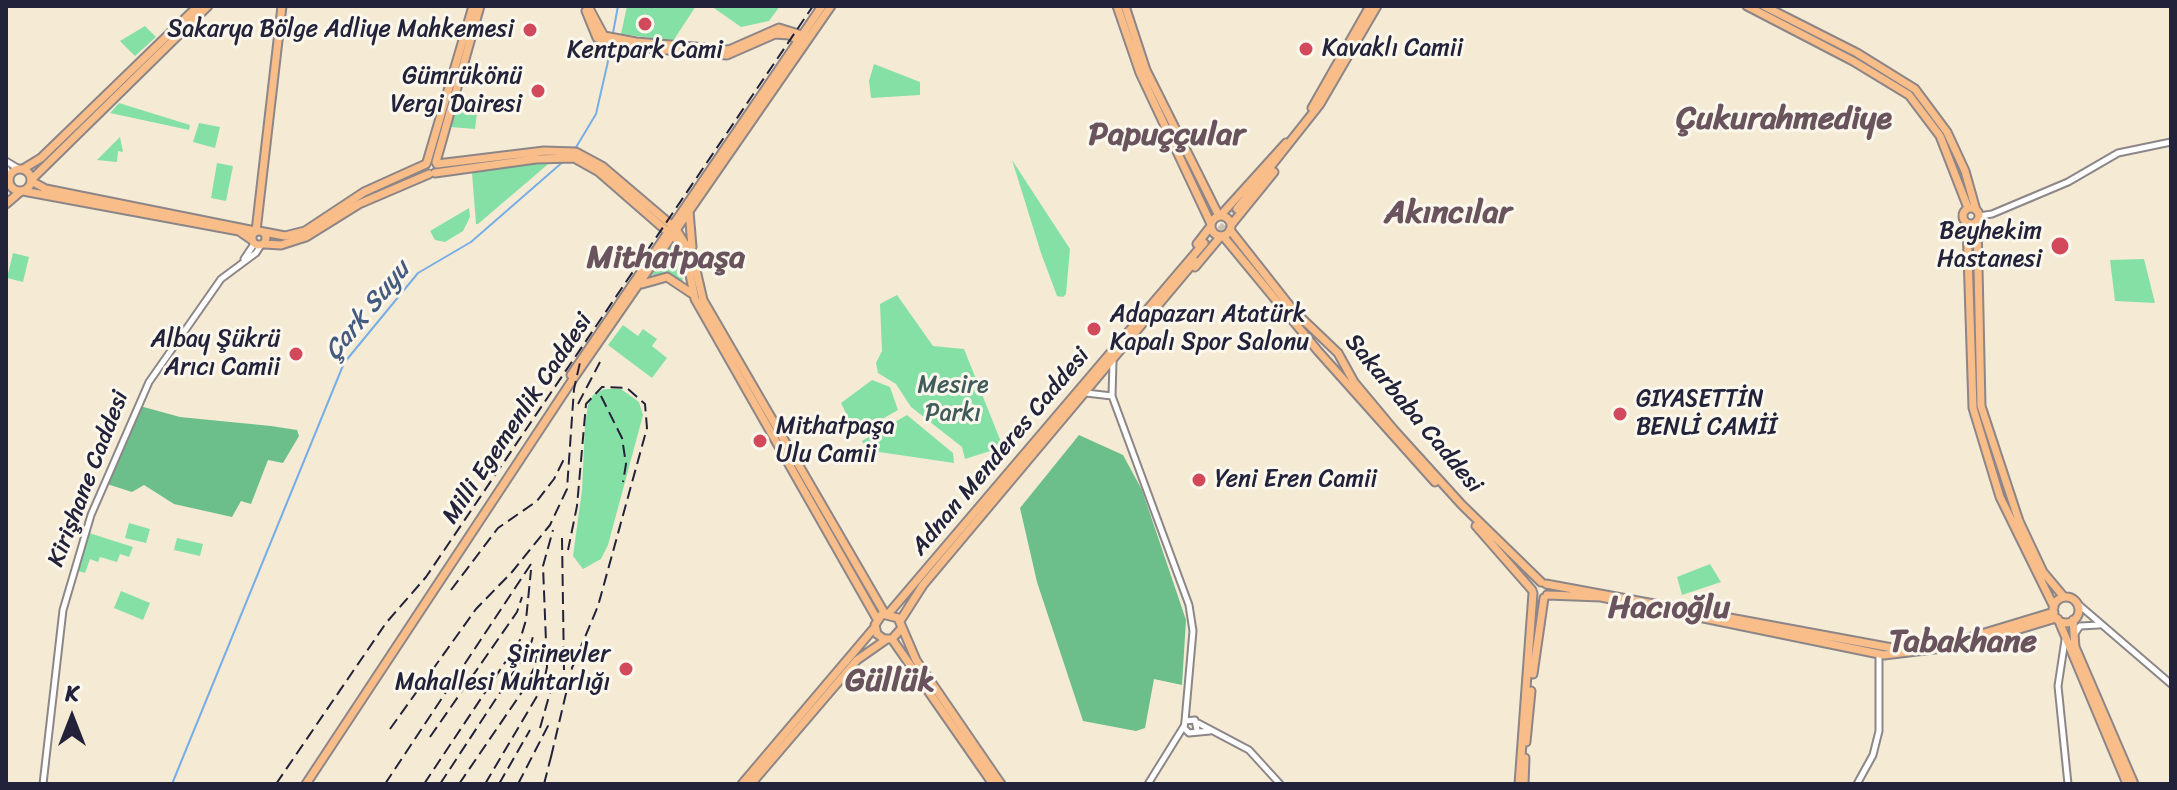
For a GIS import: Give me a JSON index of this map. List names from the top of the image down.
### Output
{
  "streets": {
    "main road": ["Sakarbaba Caddesi", "Milli Egemenlik Caddesi", "Adnan Menderes Caddesi"],
    "street": ["Kirişhane Caddesi"]
  },
  "districts": [
    "Çukurahmediye",
    "Papuççular",
    "Akıncılar",
    "Mithatpaşa",
    "Hacıoğlu",
    "Tabakhane",
    "Güllük"
  ],
  "water": ["Çark Suyu"],
  "parks": ["Mesire Parkı"],
  "places": [
    "Kentpark Cami",
    "Sakarya Bölge Adliye Mahkemesi",
    "Kavaklı Camii",
    "Gümrükönü Vergi Dairesi",
    "Beyhekim Hastanesi",
    "Adapazarı Atatürk Kapalı Spor Salonu",
    "Albay Şükrü Arıcı Camii",
    "GIYASETTİN BENLİ CAMİİ",
    "Mithatpaşa Ulu Camii",
    "Yeni Eren Camii",
    "Şirinevler Mahallesi Muhtarlığı"
  ],
  "north": "top"
}
